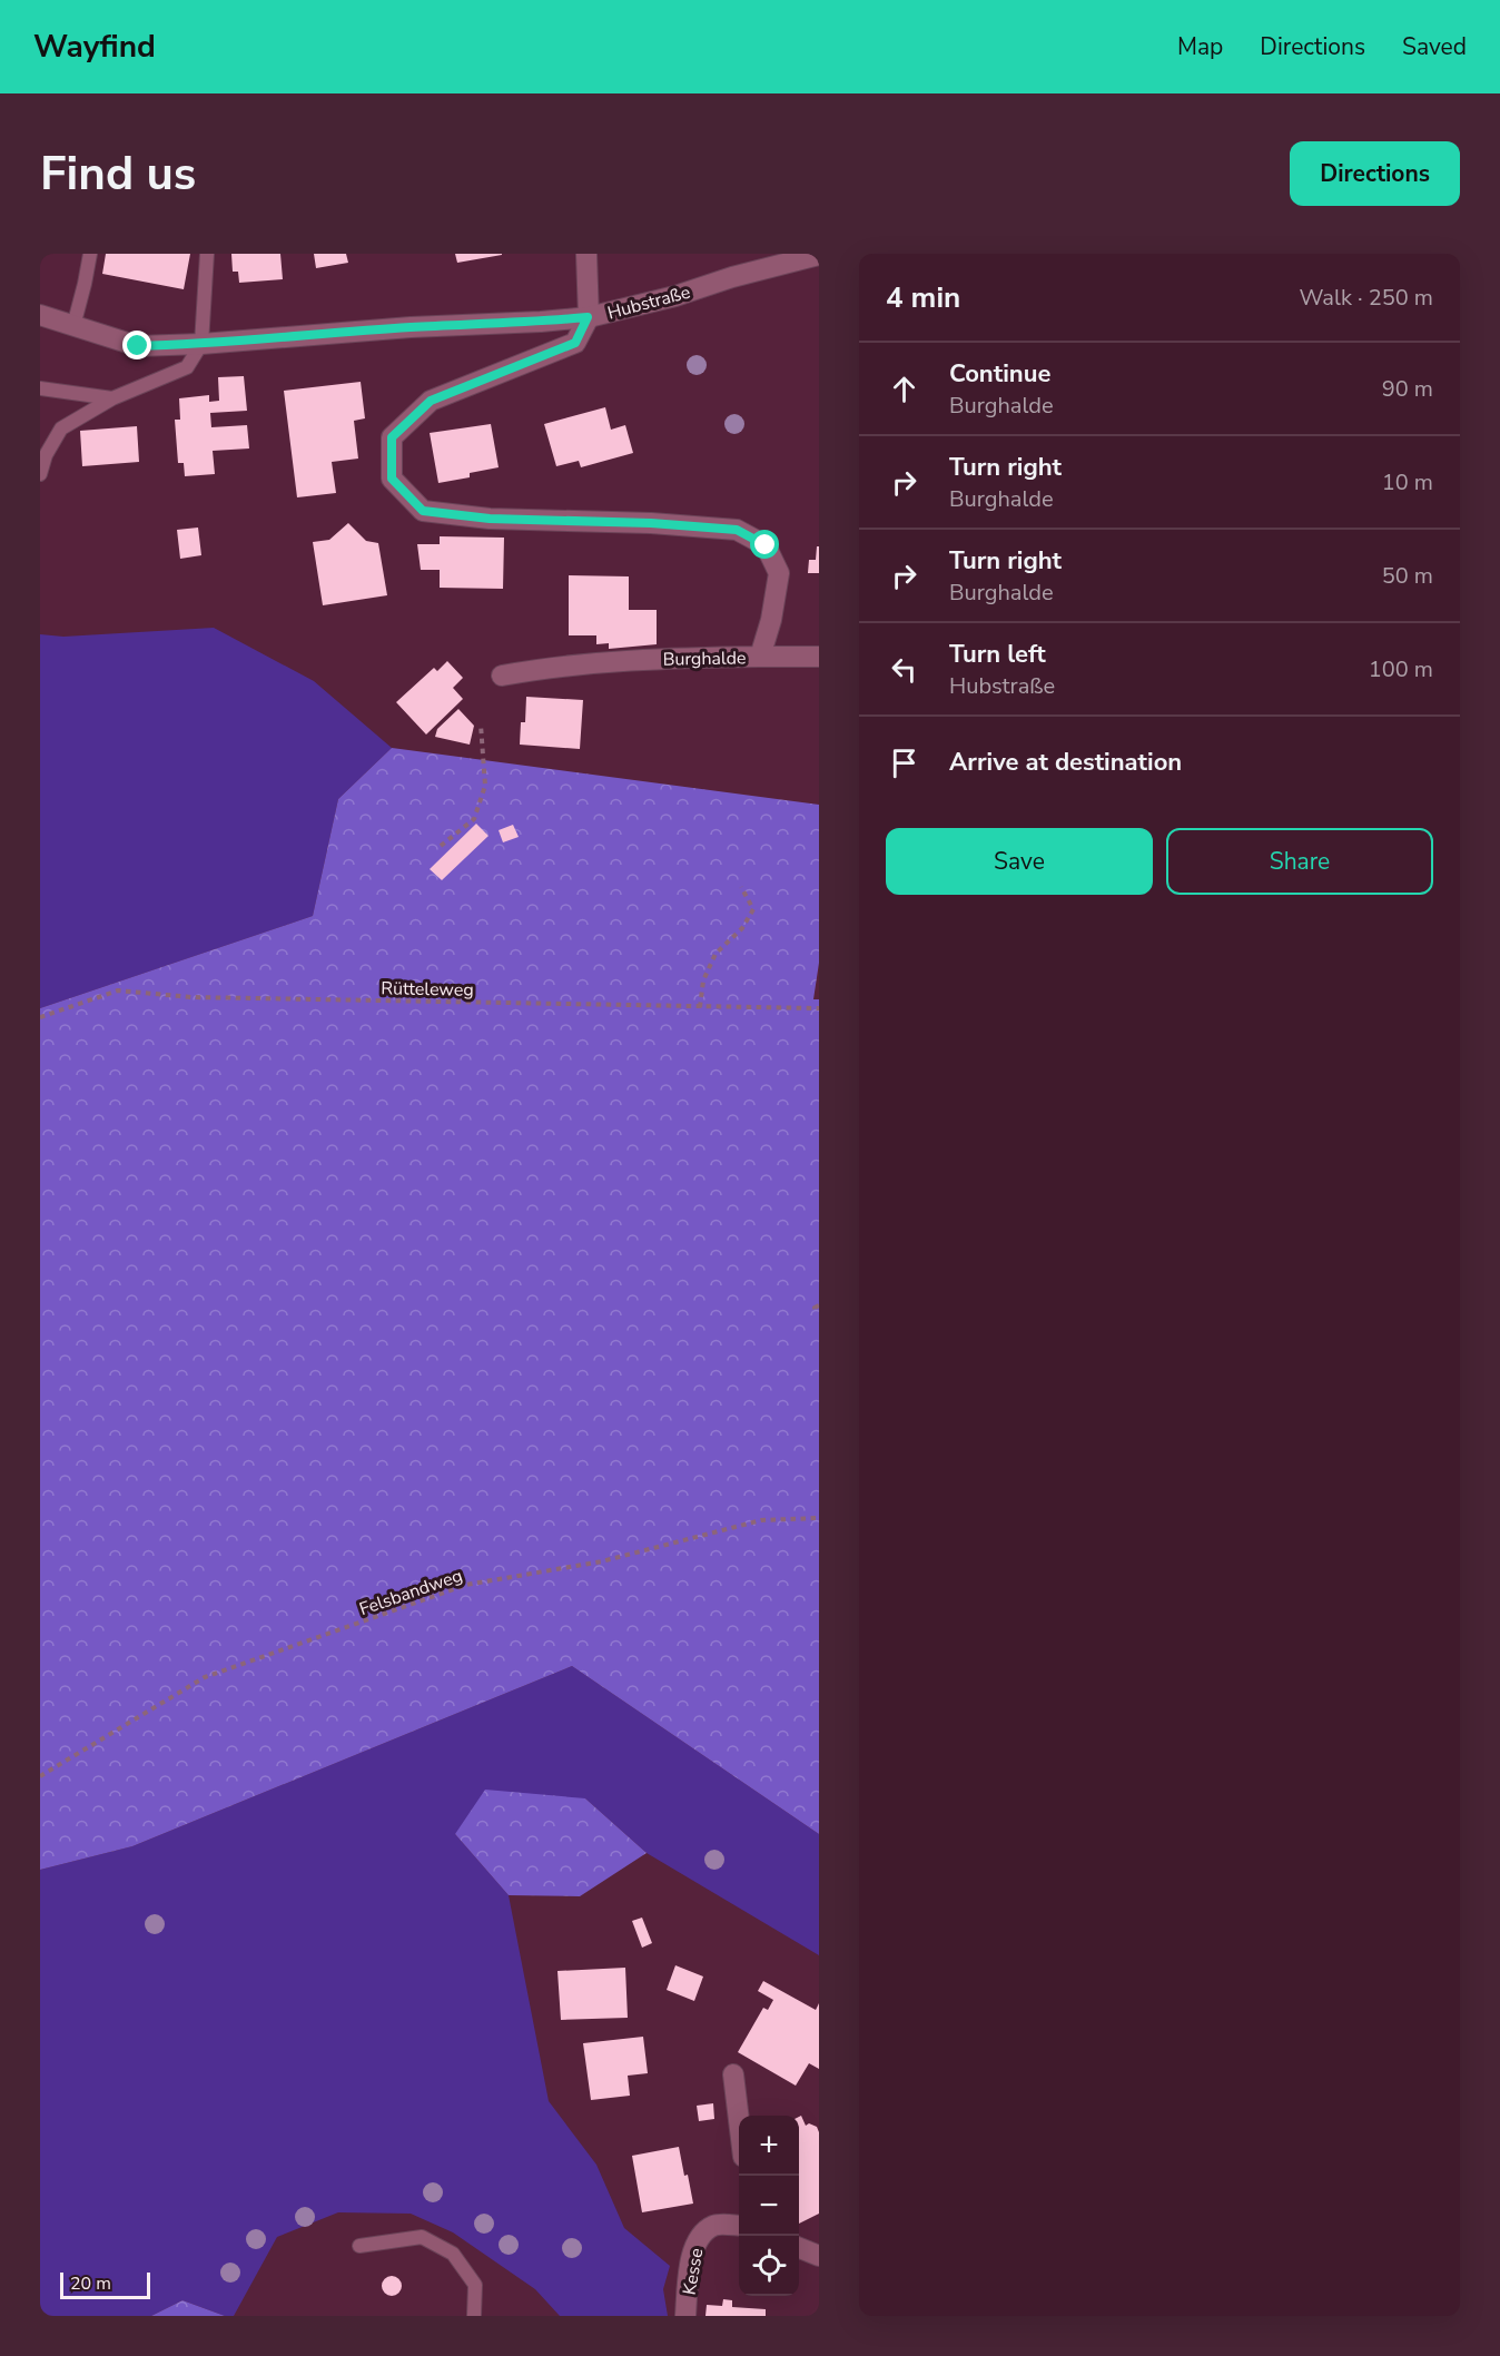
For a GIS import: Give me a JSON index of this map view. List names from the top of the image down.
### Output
{
  "streets": {
    "street": ["Hubstraße", "Burghalde", "Kesse"],
    "path": ["Rütteleweg", "Felsbandweg"]
  },
  "crossings": [
    ["Hubstraße", "Burghalde"]
  ],
  "scale_bar": "20 m",
  "page": {
    "header": "Wayfind",
    "nav": ["Map", "Directions", "Saved"],
    "buttons": [
      "Directions",
      ["Save", "Share"]
    ],
    "title": "Find us",
    "heading": ["4 min", "Walk · 250 m"],
    "list": [
      ["Continue", "Burghalde", "90 m"],
      ["Turn right", "Burghalde", "10 m"],
      ["Turn right", "Burghalde", "50 m"],
      ["Turn left", "Hubstraße", "100 m"],
      "Arrive at destination"
    ],
    "map_buttons": ["+", "−"],
    "scale": "20 m"
  }
}
